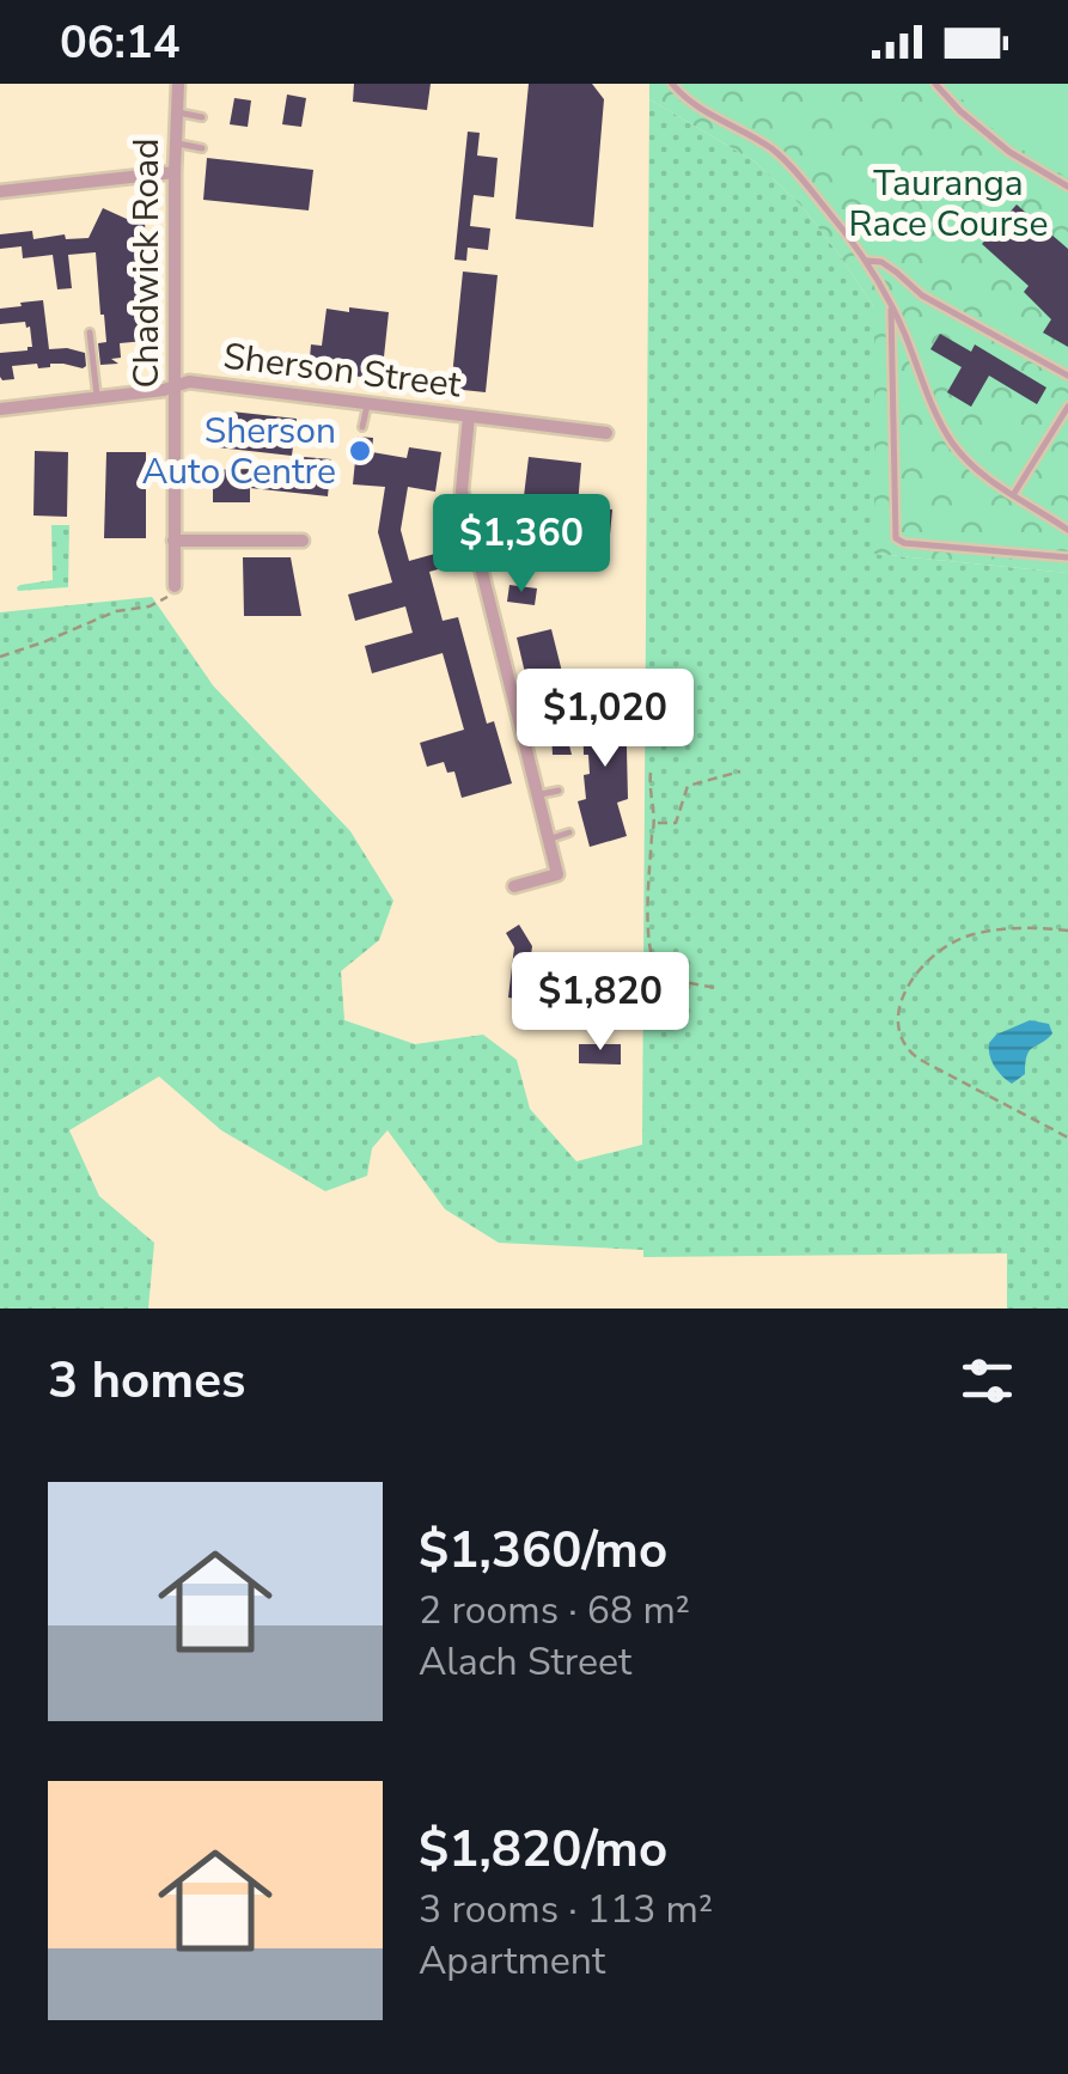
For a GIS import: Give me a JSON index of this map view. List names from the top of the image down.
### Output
{
  "streets": {
    "street": ["Chadwick Road", "Sherson Street"]
  },
  "crossings": [
    ["Chadwick Road", "Sherson Street"]
  ],
  "parks": ["Tauranga Race Course"],
  "places": ["Sherson Auto Centre"],
  "page": {
    "status": "06:14",
    "price": ["$1,360", "$1,020", "$1,820"],
    "heading": "3 homes",
    "list": [
      {
        "name": "$1,360/mo",
        "note": "2 rooms · 68 m² · Alach Street"
      },
      {
        "name": "$1,820/mo",
        "note": "3 rooms · 113 m² · Apartment"
      }
    ]
  }
}
